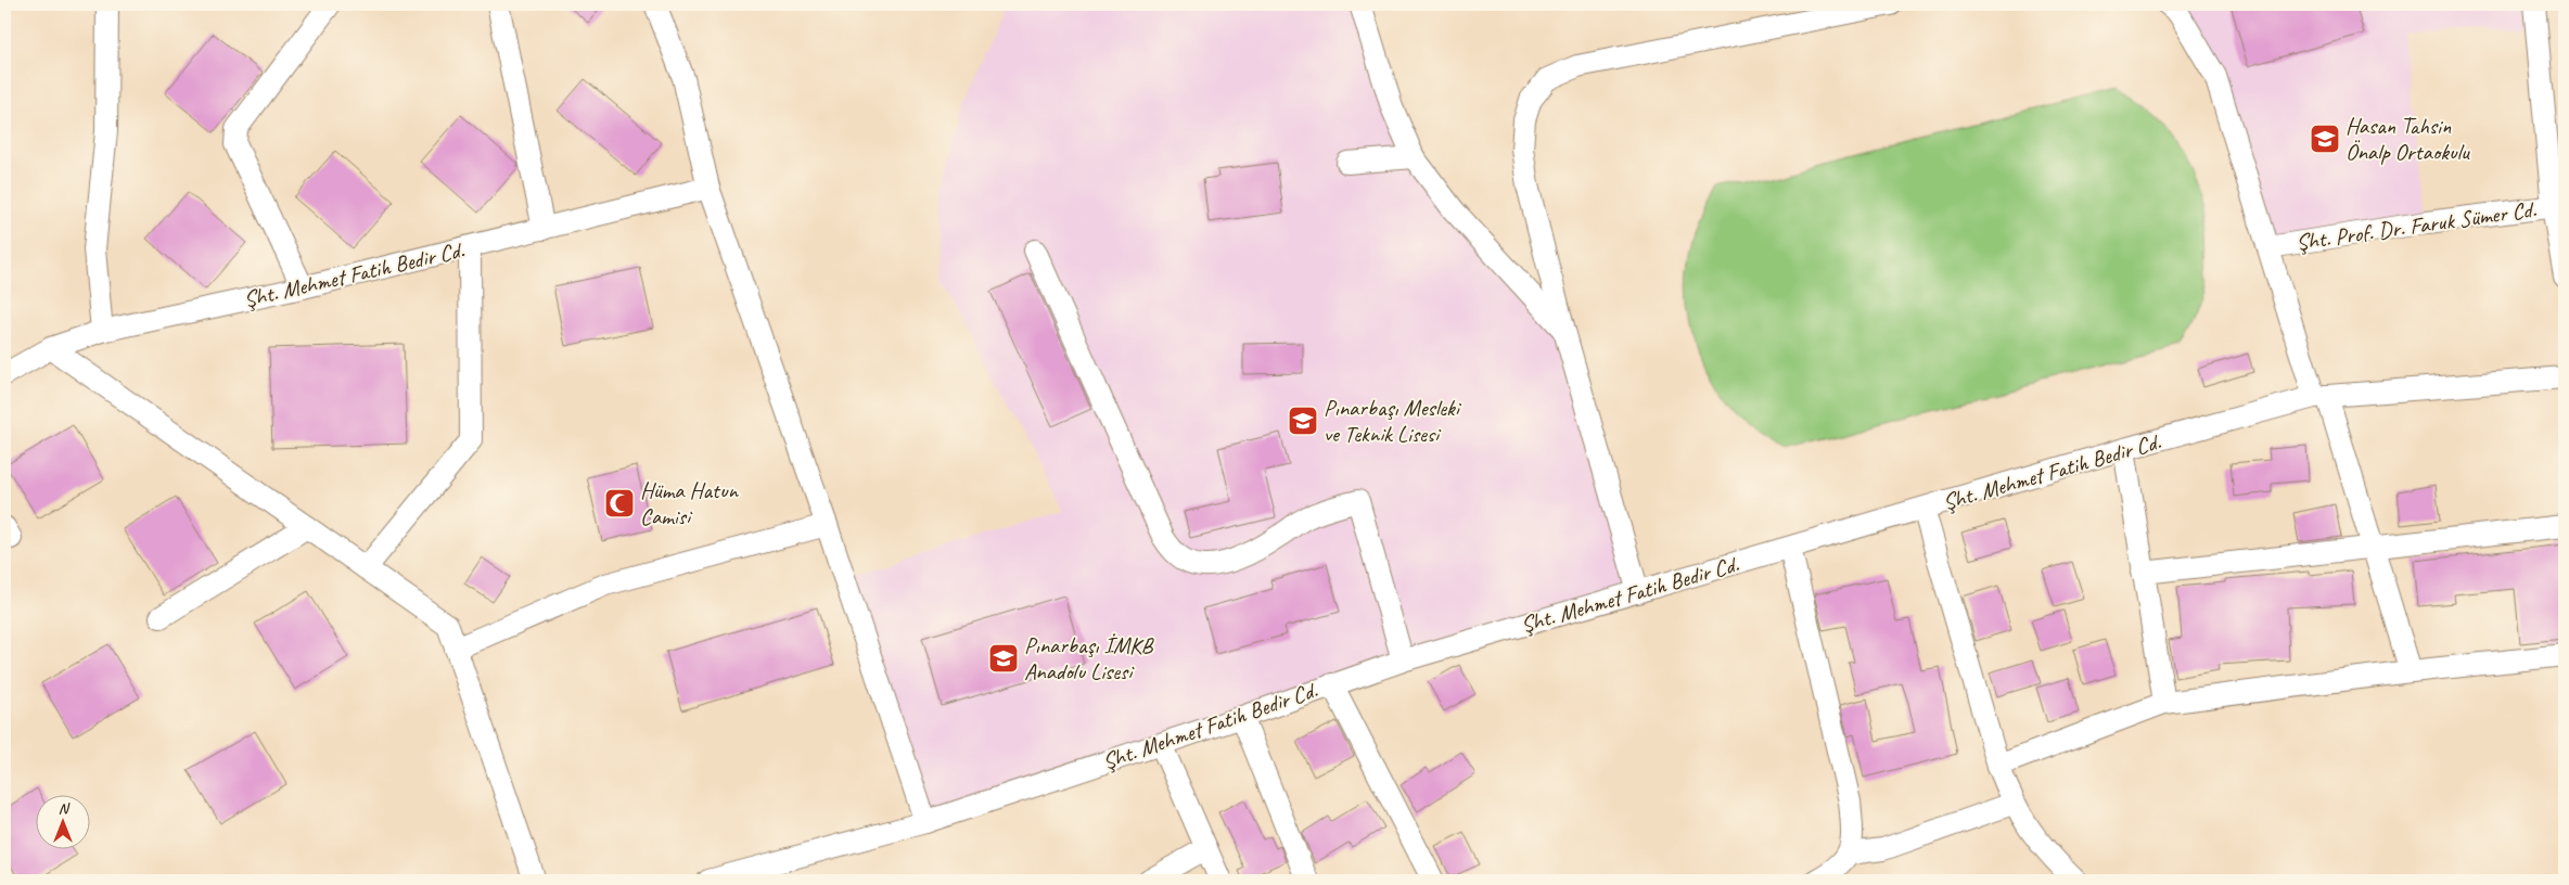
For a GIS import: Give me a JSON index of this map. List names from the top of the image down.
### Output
{
  "streets": {
    "street": ["Şht. Prof. Dr. Faruk Sümer Cd.", "Şht. Mehmet Fatih Bedir Cd."]
  },
  "places": {
    "school or university": ["Hasan Tahsin Önalp Ortaokulu", "Pınarbaşı Mesleki ve Teknik Lisesi", "Pınarbaşı İMKB Anadolu Lisesi"],
    "mosque": ["Hüma Hatun Camisi"]
  },
  "north": "top"
}
